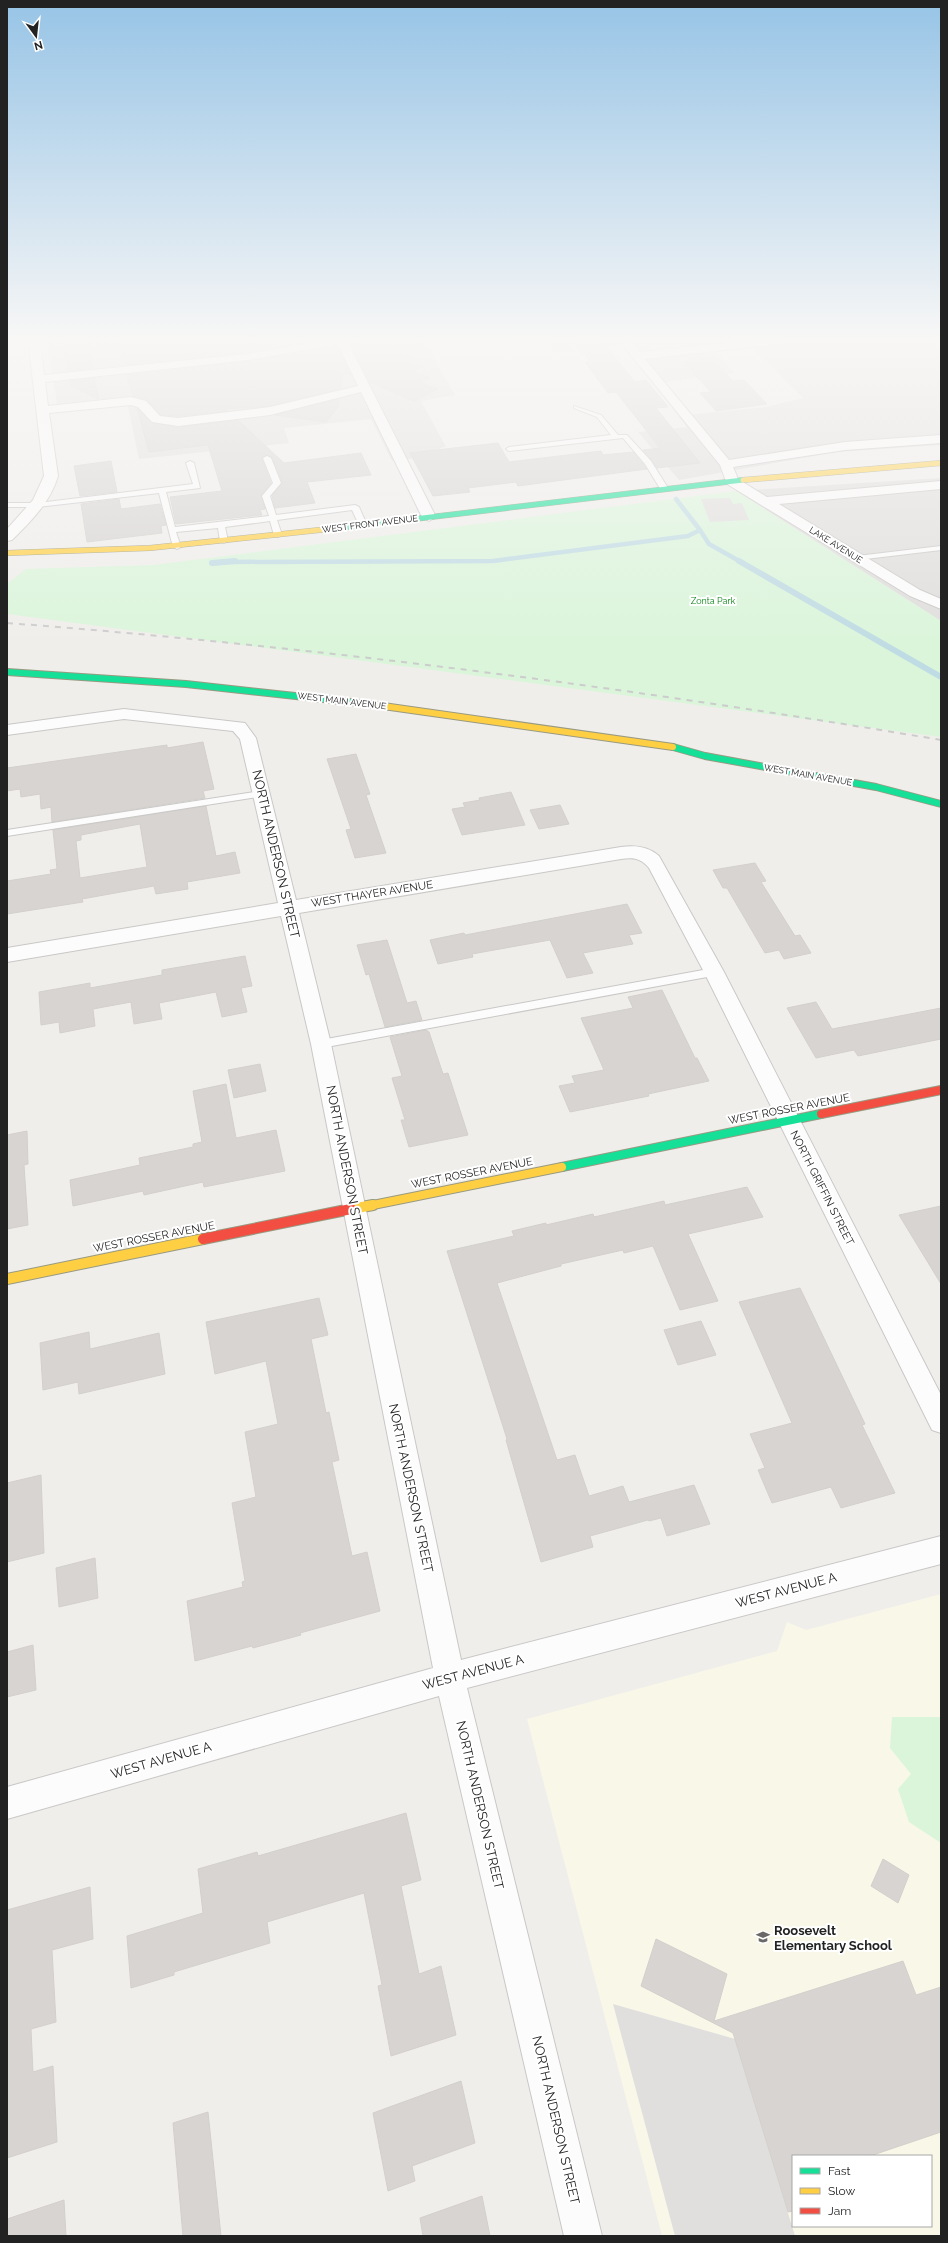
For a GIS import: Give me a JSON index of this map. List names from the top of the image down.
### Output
{
  "streets": {
    "street": [
      "WEST FRONT AVENUE",
      "LAKE AVENUE",
      "WEST MAIN AVENUE",
      "NORTH ANDERSON STREET",
      "WEST THAYER AVENUE",
      "WEST ROSSER AVENUE",
      "NORTH GRIFFIN STREET",
      "WEST AVENUE A"
    ]
  },
  "crossings": [
    ["WEST FRONT AVENUE", "LAKE AVENUE"],
    ["NORTH ANDERSON STREET", "WEST THAYER AVENUE"],
    ["NORTH ANDERSON STREET", "WEST ROSSER AVENUE"],
    ["NORTH ANDERSON STREET", "WEST AVENUE A"],
    ["WEST THAYER AVENUE", "NORTH GRIFFIN STREET"],
    ["WEST ROSSER AVENUE", "NORTH GRIFFIN STREET"]
  ],
  "parks": ["Zonta Park"],
  "places": {
    "school or university": ["Roosevelt Elementary School"]
  },
  "legend": ["Fast", "Slow", "Jam"],
  "north": "bottom"
}
